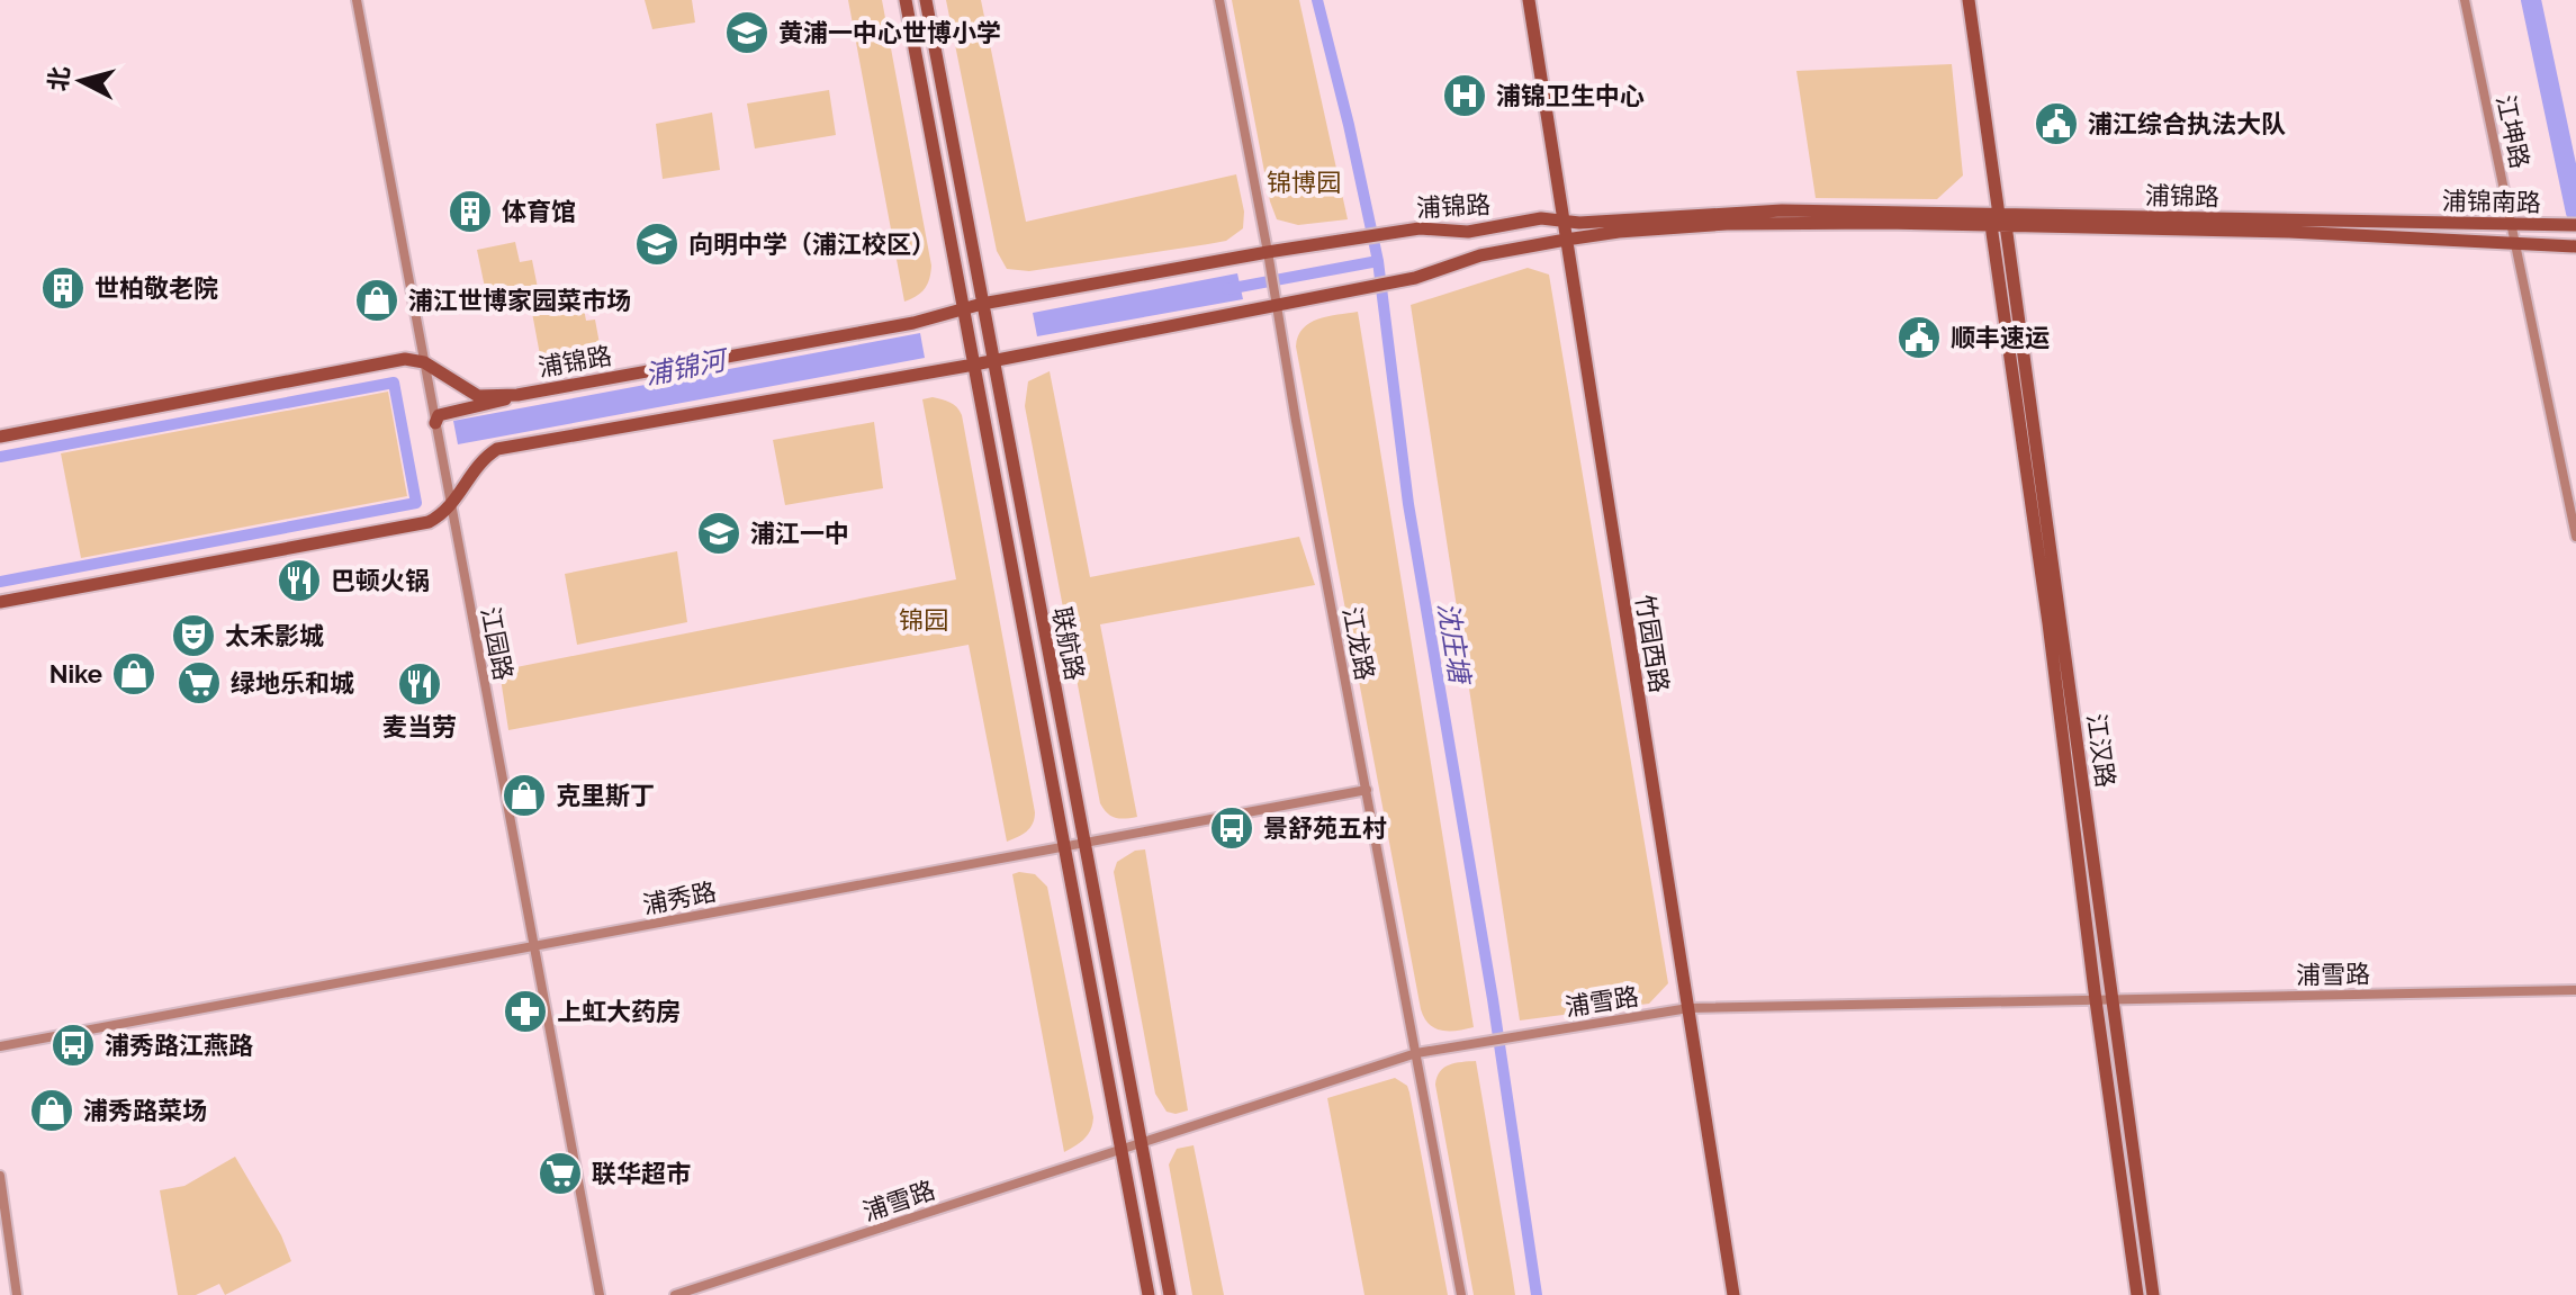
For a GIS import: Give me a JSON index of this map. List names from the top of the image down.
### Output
{
  "streets": {
    "street": [
      "江坤路",
      "浦锦路",
      "浦锦南路",
      "江园路",
      "联航路",
      "江龙路",
      "竹园西路",
      "江汉路",
      "浦秀路",
      "浦雪路"
    ]
  },
  "crossings": [
    ["江坤路", "浦锦路"],
    ["江坤路", "浦锦南路"],
    ["浦锦路", "浦锦南路"],
    ["浦锦路", "江园路"],
    ["浦锦路", "联航路"],
    ["浦锦路", "江龙路"],
    ["浦锦路", "竹园西路"],
    ["浦锦路", "江汉路"],
    ["江园路", "浦秀路"],
    ["联航路", "浦秀路"],
    ["联航路", "浦雪路"],
    ["江龙路", "浦秀路"],
    ["江龙路", "浦雪路"],
    ["竹园西路", "浦雪路"],
    ["江汉路", "浦雪路"]
  ],
  "water": ["浦锦河", "沈庄塘"],
  "parks": ["锦博园", "锦园"],
  "places": {
    "school or university": ["黄浦一中心世博小学", "向明中学（浦江校区）", "浦江一中"],
    "hospital": ["浦锦卫生中心"],
    "public building": ["浦江综合执法大队", "顺丰速运"],
    "building": ["体育馆", "世柏敬老院"],
    "shop": [
      "浦江世博家园菜市场",
      "Nike",
      "克里斯丁",
      "浦秀路菜场"
    ],
    "restaurant": ["巴顿火锅", "麦当劳"],
    "theatre": ["太禾影城"],
    "supermarket": ["绿地乐和城", "联华超市"],
    "bus stop": ["景舒苑五村", "浦秀路江燕路"],
    "pharmacy": ["上虹大药房"]
  },
  "north": "left"
}
